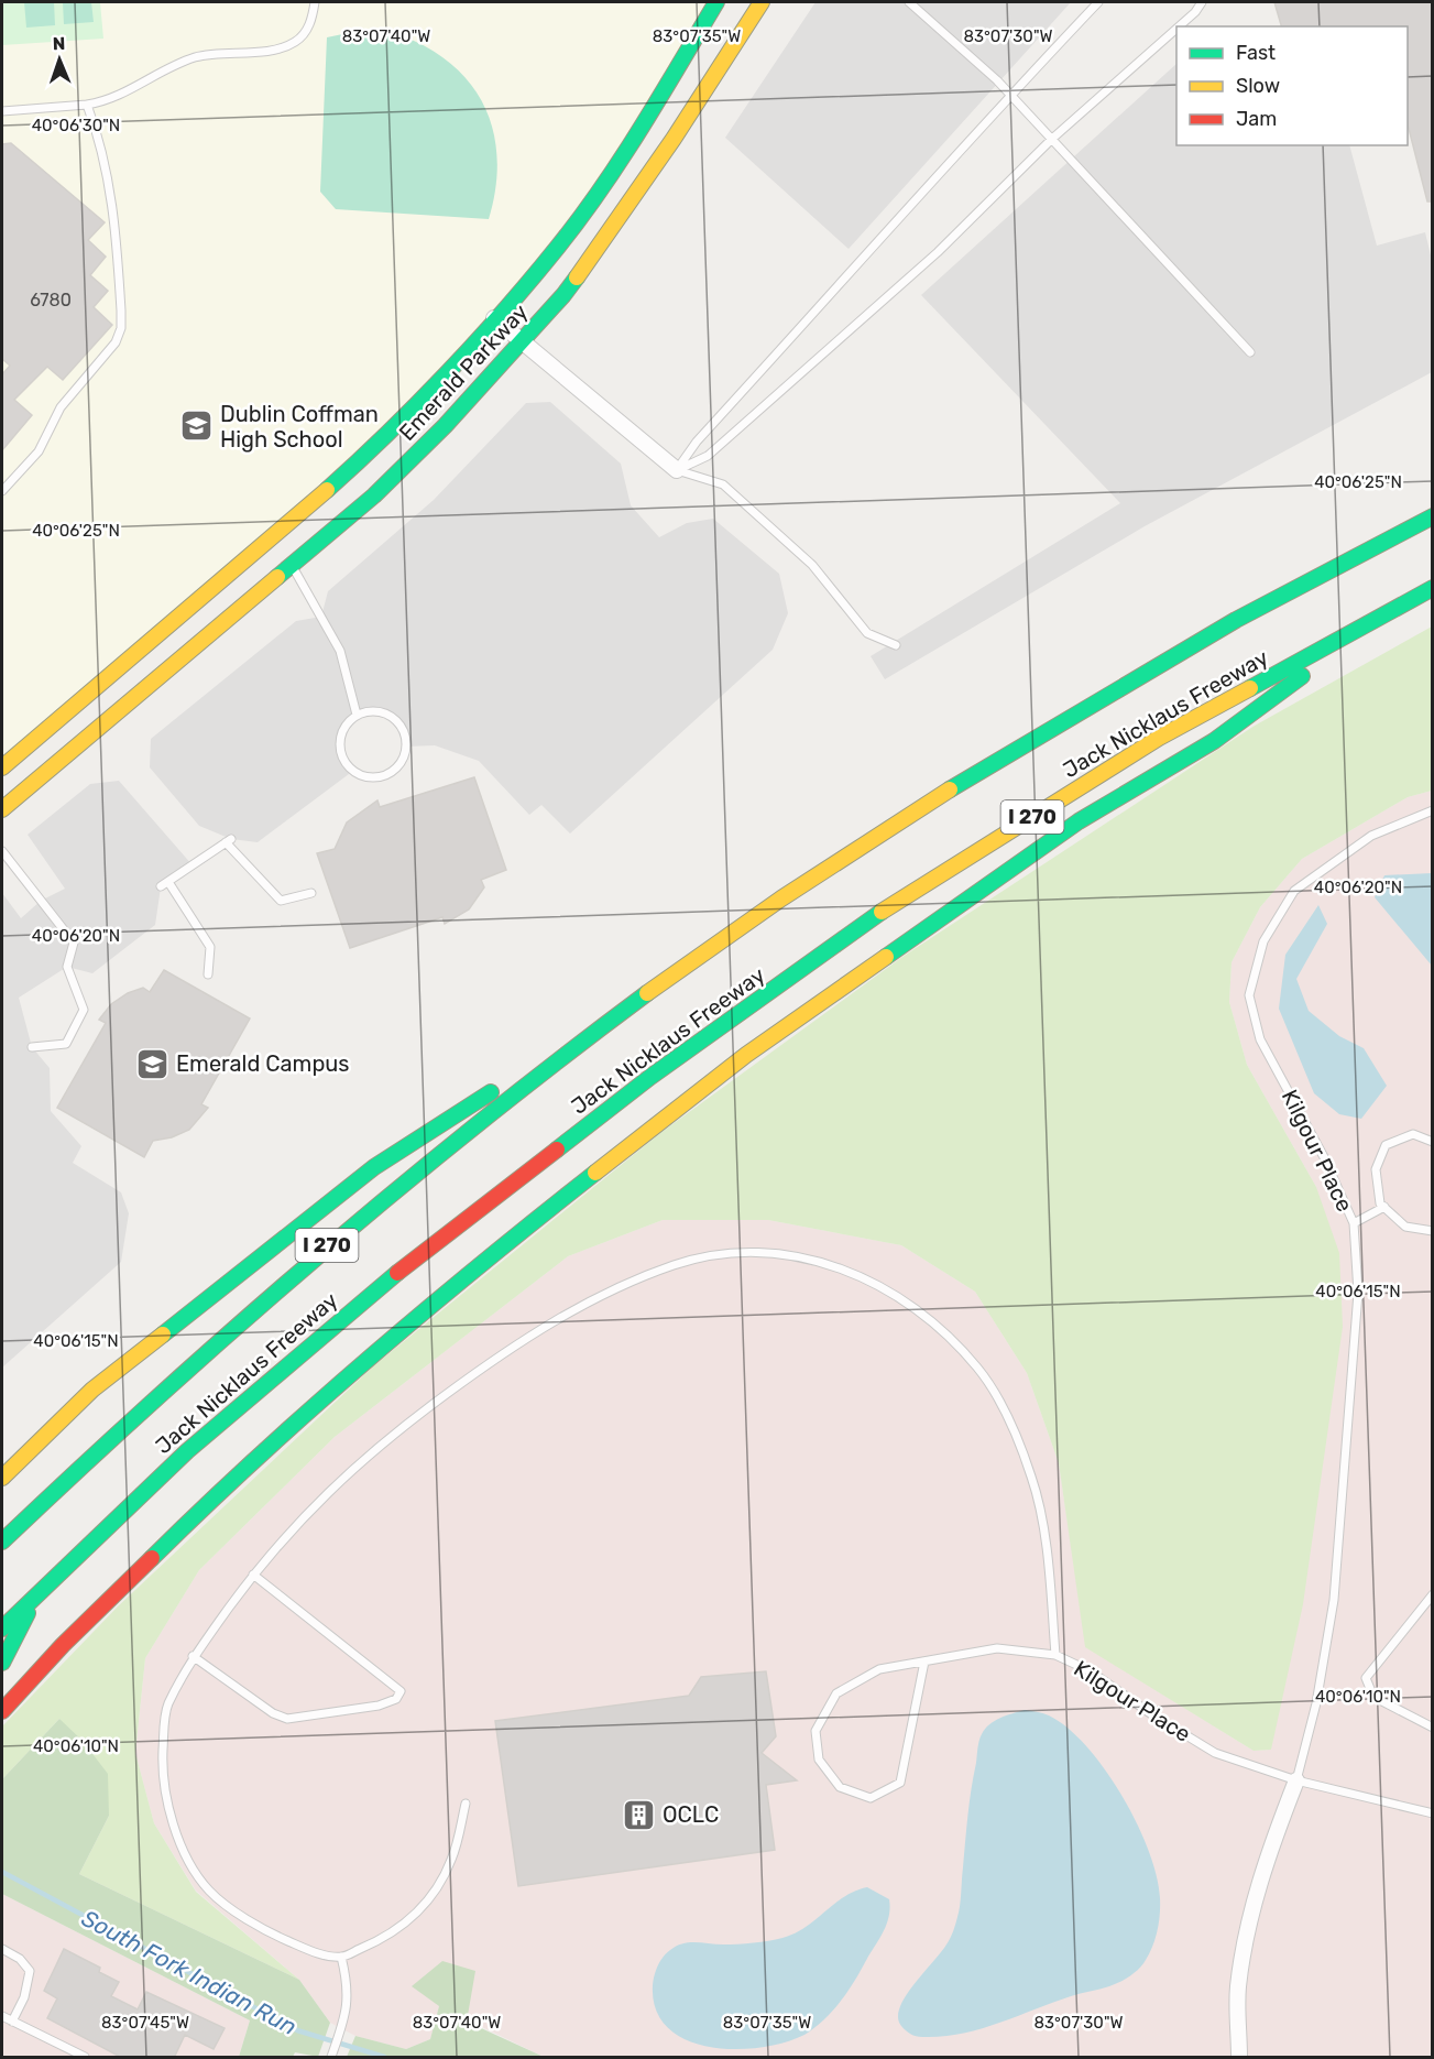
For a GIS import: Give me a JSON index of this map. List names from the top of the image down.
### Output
{
  "streets": {
    "main road": ["Emerald Parkway", "Jack Nicklaus Freeway", "I 270"],
    "street": ["Kilgour Place"]
  },
  "water": ["South Fork Indian Run"],
  "places": {
    "school or university": ["Dublin Coffman High School", "Emerald Campus"],
    "building": ["OCLC"]
  },
  "house_numbers": ["6780"],
  "legend": ["Fast", "Slow", "Jam"],
  "north": "top",
  "coordinates": [
    "83°07'40\"W",
    "83°07'35\"W",
    "83°07'30\"W",
    "40°06'30\"N",
    "40°06'25\"N",
    "40°06'20\"N",
    "40°06'15\"N",
    "40°06'10\"N",
    "83°07'45\"W"
  ]
}
